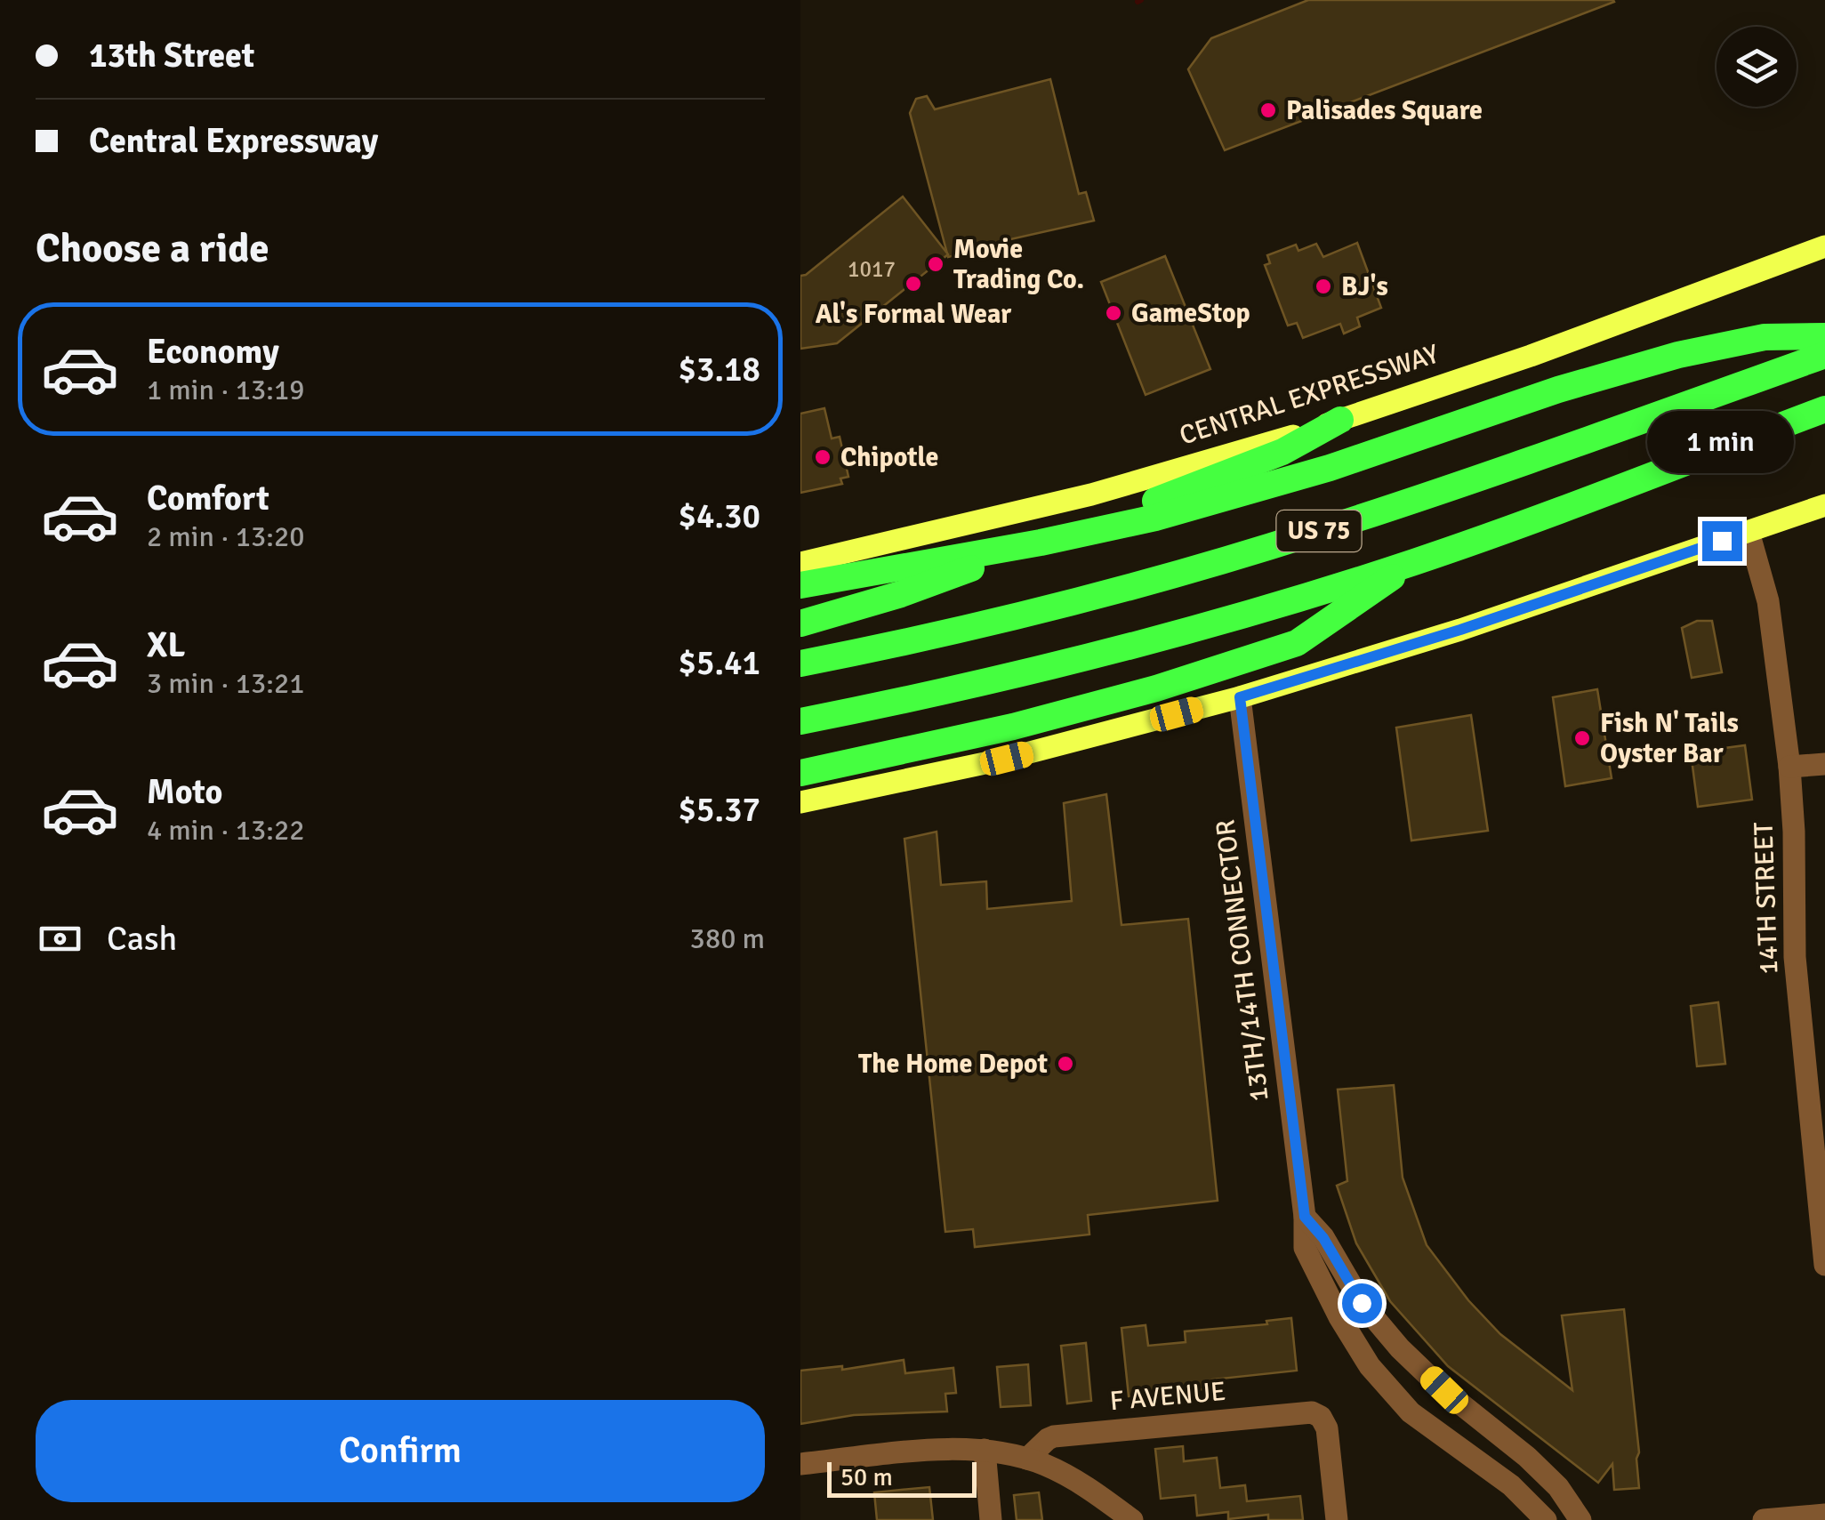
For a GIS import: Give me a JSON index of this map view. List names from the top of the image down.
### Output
{
  "streets": {
    "highway": ["US 75"],
    "main road": ["CENTRAL EXPRESSWAY"],
    "street": ["14TH STREET", "13TH/14TH CONNECTOR", "F AVENUE"]
  },
  "places": [
    "Palisades Square",
    "Movie Trading Co.",
    "Al's Formal Wear",
    "BJ's",
    "GameStop",
    "Chipotle",
    "Fish N' Tails Oyster Bar",
    "The Home Depot"
  ],
  "house_numbers": ["1017"],
  "scale_bar": "50 m",
  "page": {
    "banner": ["13th Street", "Central Expressway"],
    "heading": "Choose a ride",
    "list": [
      {
        "name": "Economy",
        "note": "1 min · 13:19",
        "value": "$3.18"
      },
      {
        "name": "Comfort",
        "note": "2 min · 13:20",
        "value": "$4.30"
      },
      {
        "name": "XL",
        "note": "3 min · 13:21",
        "value": "$5.41"
      },
      {
        "name": "Moto",
        "note": "4 min · 13:22",
        "value": "$5.37"
      }
    ],
    "bubble": "1 min",
    "pay": ["Cash", "380 m"],
    "buttons": "Confirm",
    "scale": "50 m"
  }
}
